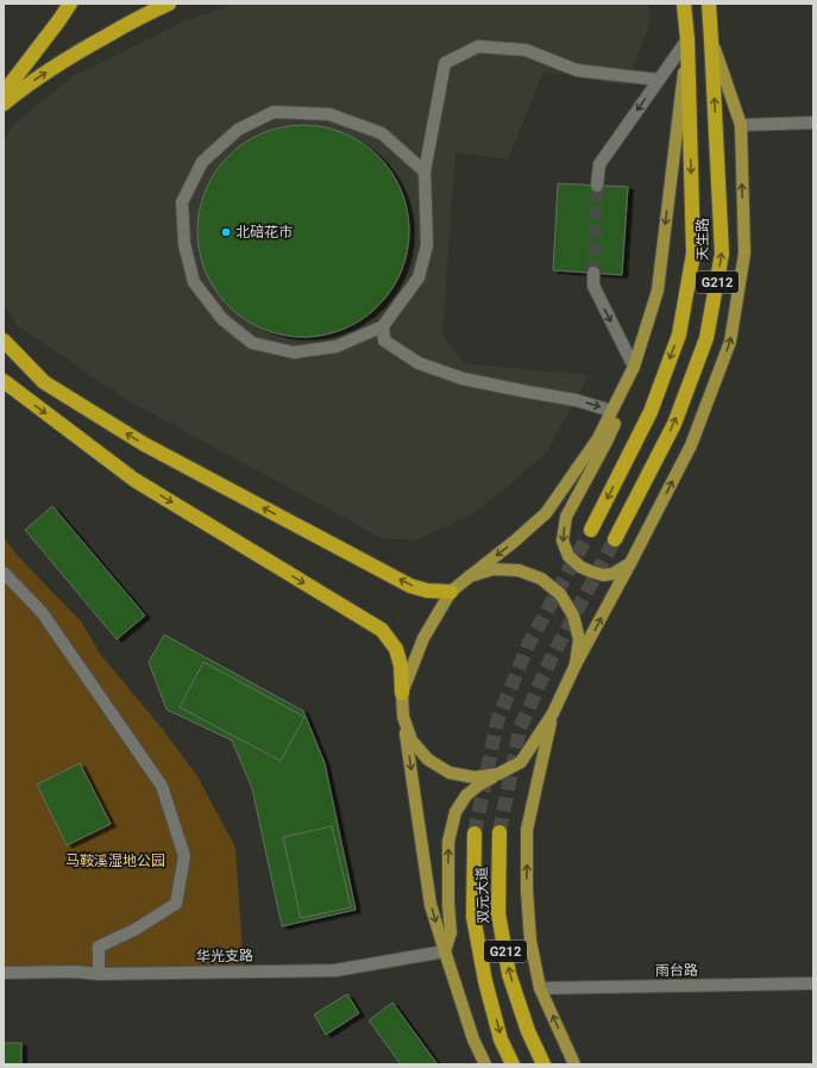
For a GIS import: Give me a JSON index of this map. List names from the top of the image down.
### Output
{
  "streets": {
    "highway": ["天生路", "G212", "双元大道"],
    "street": ["华光支路", "雨台路"]
  },
  "parks": ["马鞍溪湿地公园"],
  "places": ["北碚花市"]
}
